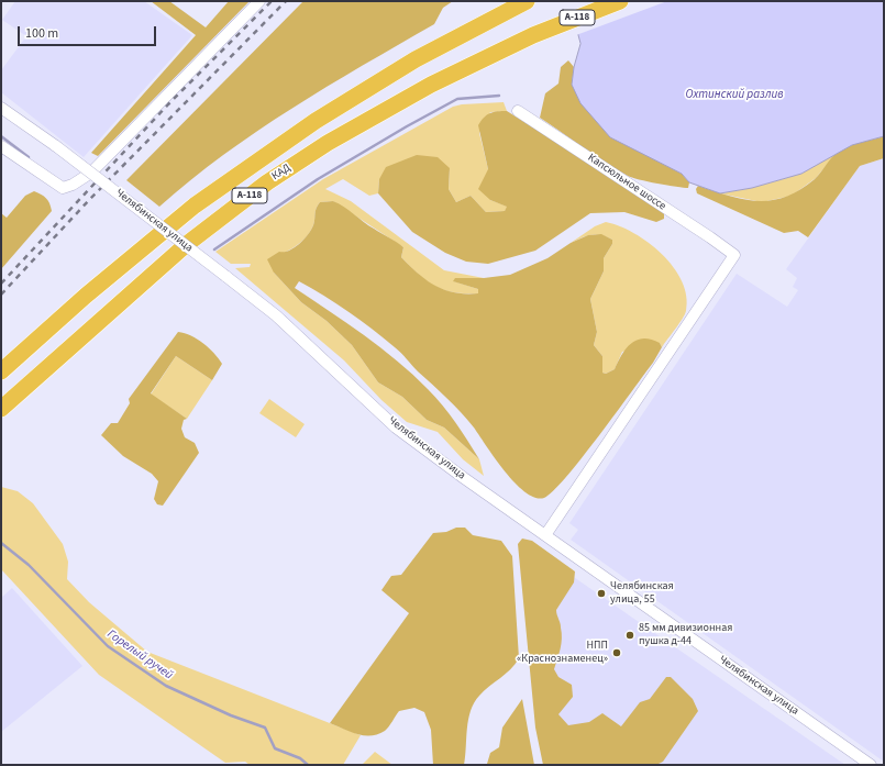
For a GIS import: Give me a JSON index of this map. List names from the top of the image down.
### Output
{
  "streets": {
    "highway": ["А-118", "КАД"],
    "street": ["Капсюльное шоссе", "Челябинская улица"]
  },
  "crossings": [
    ["Капсюльное шоссе", "Челябинская улица"]
  ],
  "water": ["Охтинский разлив", "Горелый ручей"],
  "places": ["Челябинская улица, 55", "85 мм дивизионная пушка д-44", "НПП «Краснознаменец»"],
  "scale_bar": "100 m"
}
